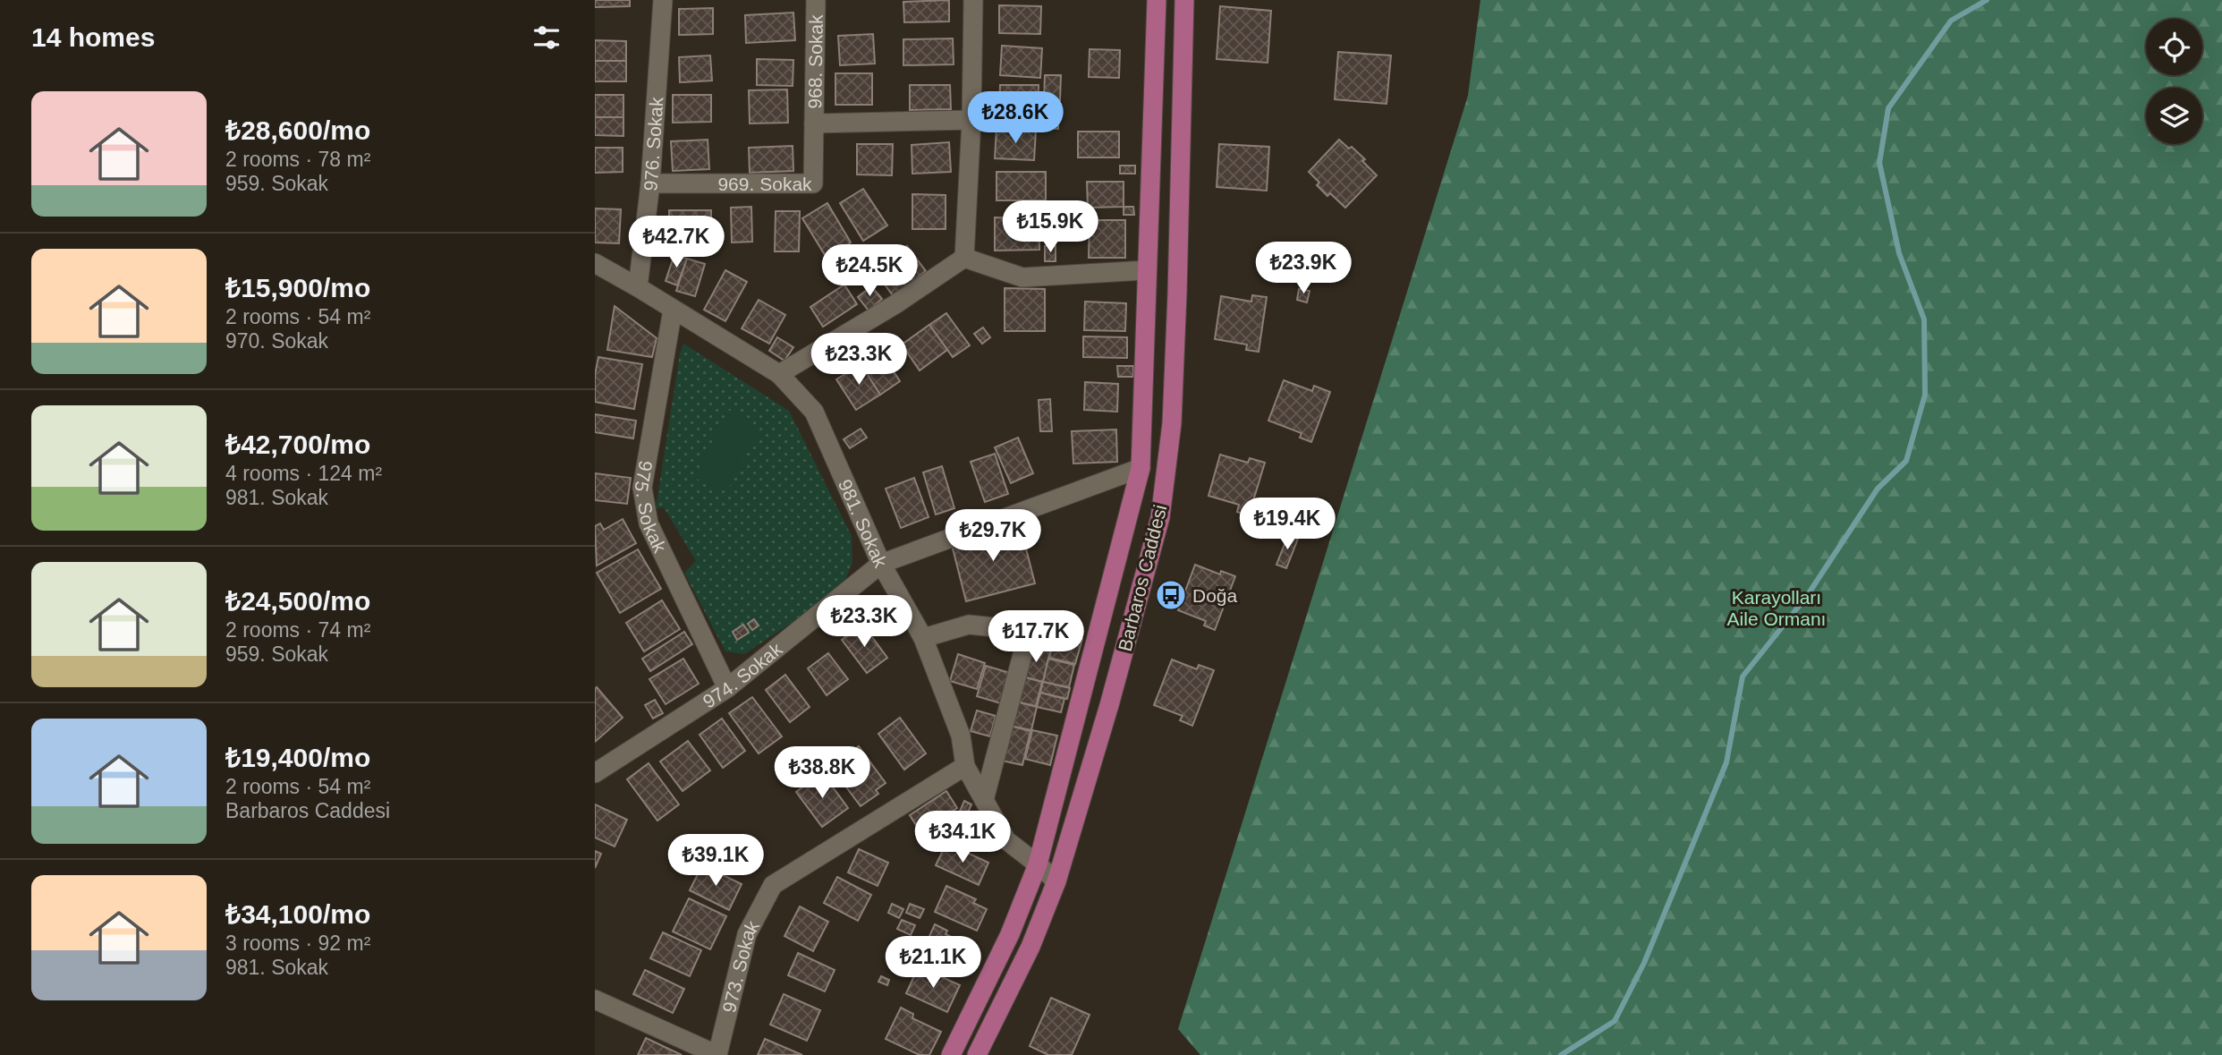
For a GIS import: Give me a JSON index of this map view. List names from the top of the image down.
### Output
{
  "streets": {
    "main road": ["Barbaros Caddesi"],
    "street": [
      "968. Sokak",
      "976. Sokak",
      "969. Sokak",
      "975. Sokak",
      "981. Sokak",
      "974. Sokak",
      "973. Sokak"
    ]
  },
  "crossings": [
    ["968. Sokak", "969. Sokak"],
    ["976. Sokak", "969. Sokak"],
    ["976. Sokak", "981. Sokak"],
    ["975. Sokak", "981. Sokak"],
    ["975. Sokak", "974. Sokak"],
    ["981. Sokak", "Barbaros Caddesi"],
    ["981. Sokak", "974. Sokak"],
    ["981. Sokak", "973. Sokak"],
    ["Barbaros Caddesi", "974. Sokak"]
  ],
  "parks": ["Karayolları Aile Ormanı"],
  "places": {
    "bus stop": ["Doğa"]
  },
  "page": {
    "heading": "14 homes",
    "list": [
      {
        "name": "₺28,600/mo",
        "note": "2 rooms · 78 m² · 959. Sokak"
      },
      {
        "name": "₺15,900/mo",
        "note": "2 rooms · 54 m² · 970. Sokak"
      },
      {
        "name": "₺42,700/mo",
        "note": "4 rooms · 124 m² · 981. Sokak"
      },
      {
        "name": "₺24,500/mo",
        "note": "2 rooms · 74 m² · 959. Sokak"
      },
      {
        "name": "₺19,400/mo",
        "note": "2 rooms · 54 m² · Barbaros Caddesi"
      },
      {
        "name": "₺34,100/mo",
        "note": "3 rooms · 92 m² · 981. Sokak"
      }
    ],
    "price": [
      "₺28.6K",
      "₺15.9K",
      "₺42.7K",
      "₺23.9K",
      "₺24.5K",
      "₺23.3K",
      "₺19.4K",
      "₺29.7K",
      "₺23.3K",
      "₺17.7K",
      "₺38.8K",
      "₺34.1K",
      "₺39.1K",
      "₺21.1K"
    ]
  }
}
